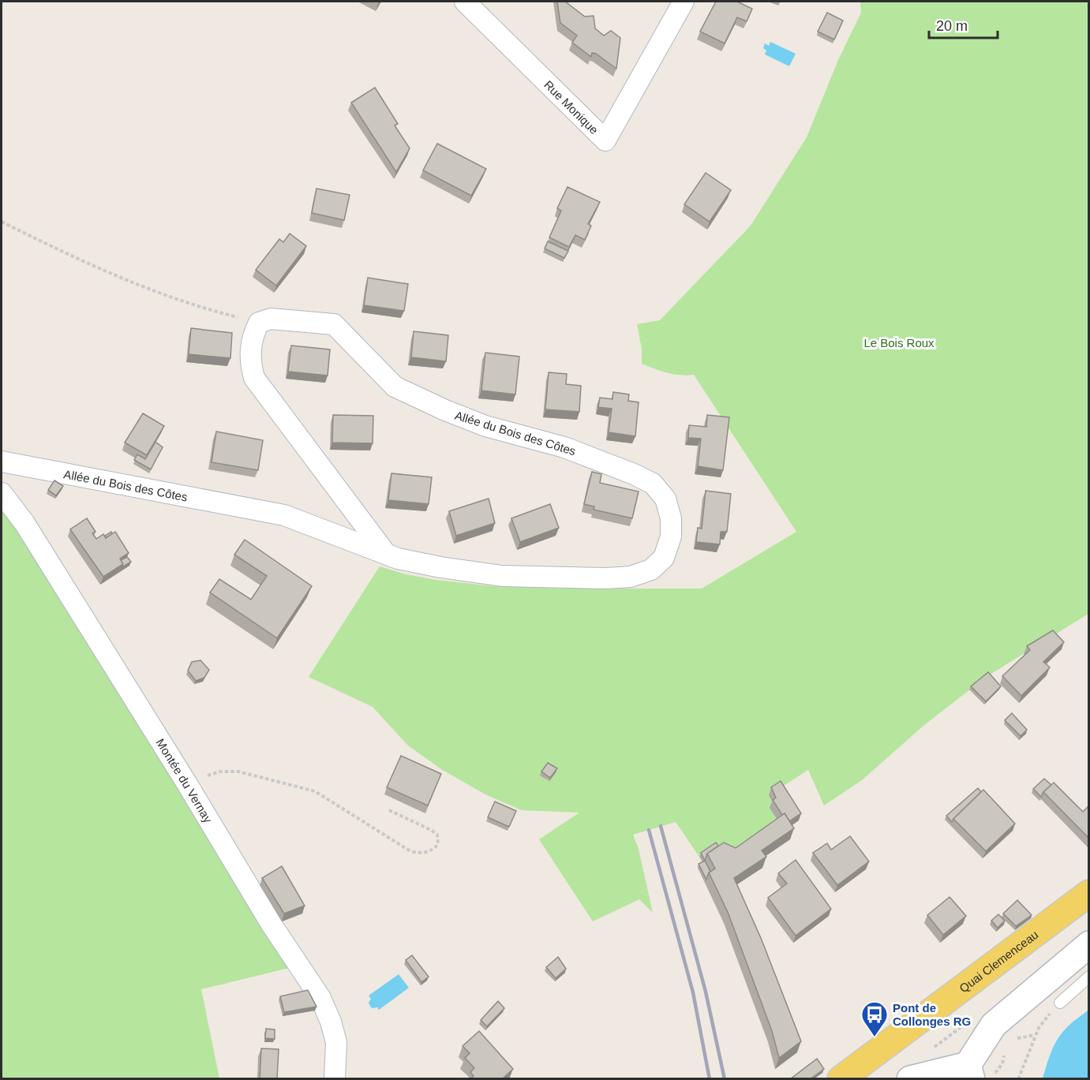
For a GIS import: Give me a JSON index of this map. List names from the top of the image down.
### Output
{
  "streets": {
    "main road": ["Quai Clemenceau"],
    "street": ["Rue Monique", "Allée du Bois des Côtes", "Montée du Vernay"]
  },
  "parks": ["Le Bois Roux"],
  "places": {
    "bus stop": ["Pont de Collonges RG"]
  },
  "scale_bar": "20 m"
}
